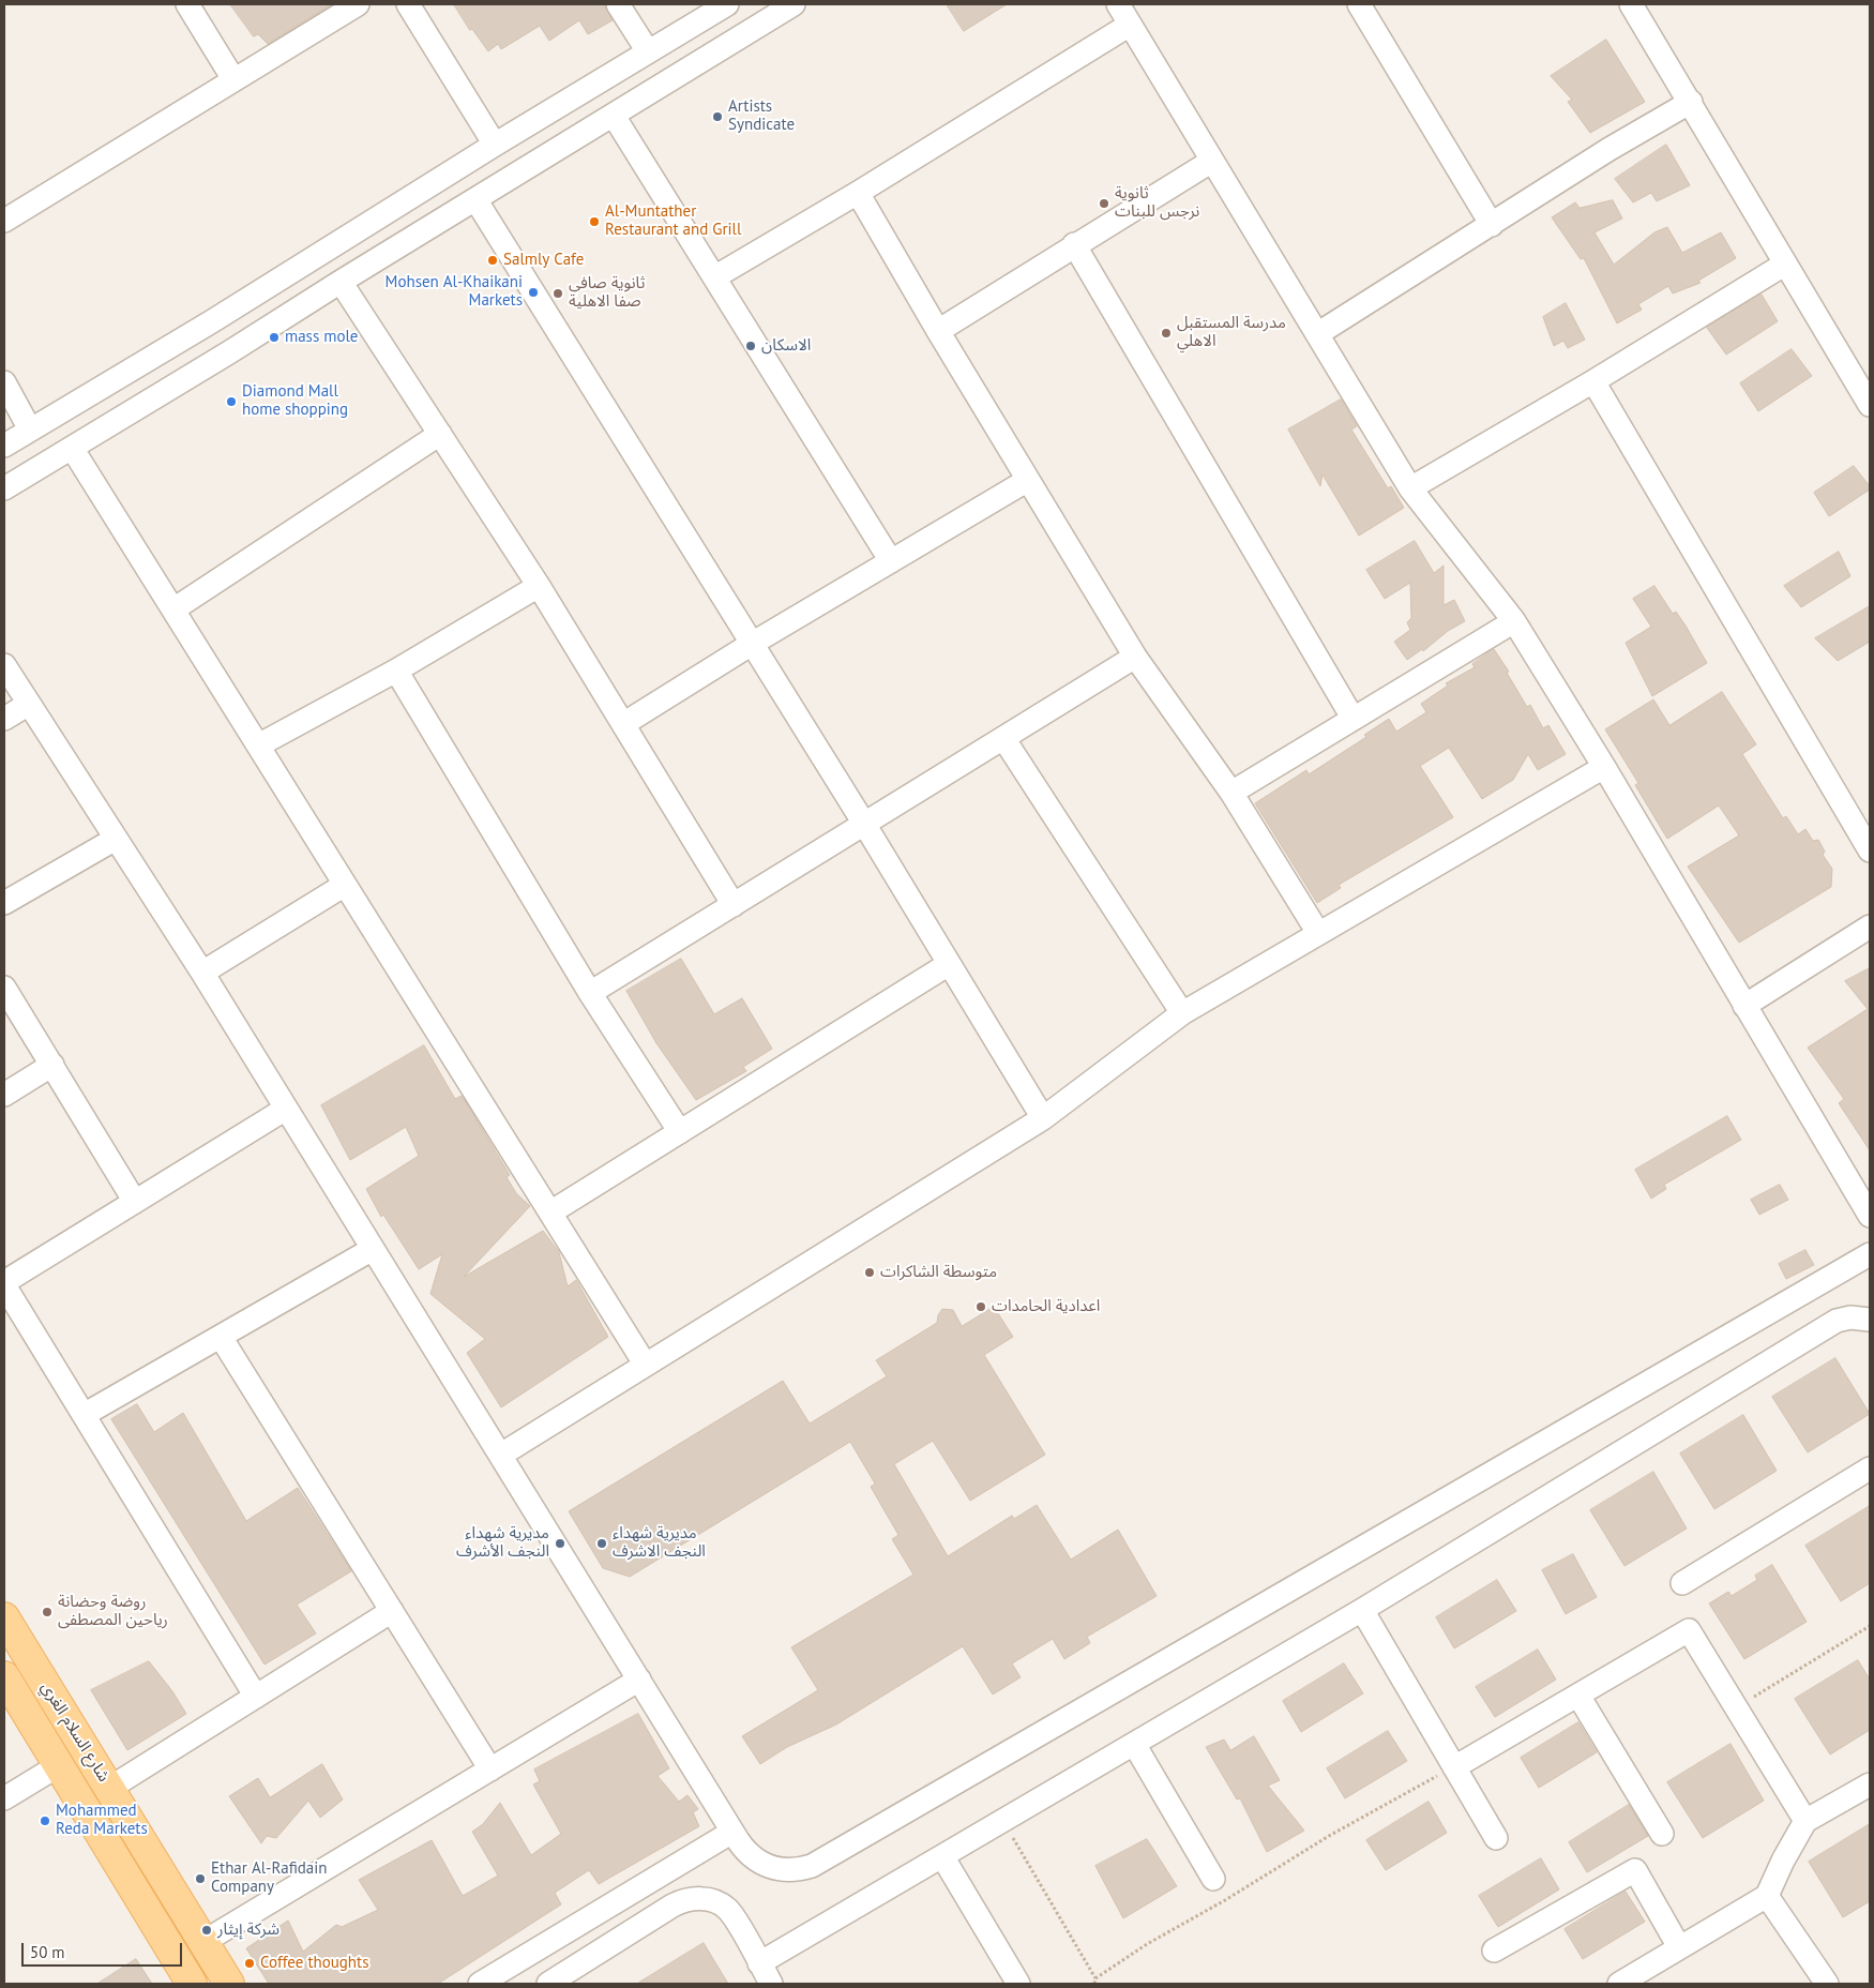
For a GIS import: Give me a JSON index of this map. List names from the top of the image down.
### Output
{
  "streets": {
    "main road": ["شارع السلام الغري"]
  },
  "places": [
    "Artists Syndicate",
    "ثانوية نرجس للبنات",
    "Al-Muntather Restaurant and Grill",
    "Salmly Cafe",
    "Mohsen Al-Khaikani Markets",
    "ثانوية صافي صفا الاهلية",
    "مدرسة المستقبل الاهلي",
    "mass mole",
    "الاسكان",
    "Diamond Mall home shopping",
    "متوسطة الشاكرات",
    "اعدادية الحامدات",
    "مديرية شهداء النجف الأشرف",
    "مديرية شهداء النجف الاشرف",
    "روضة وحضانة رياحين المصطفى",
    "Mohammed Reda Markets",
    "Ethar Al-Rafidain Company",
    "شركة إيثار",
    "Coffee thoughts"
  ],
  "scale_bar": "50 m"
}
